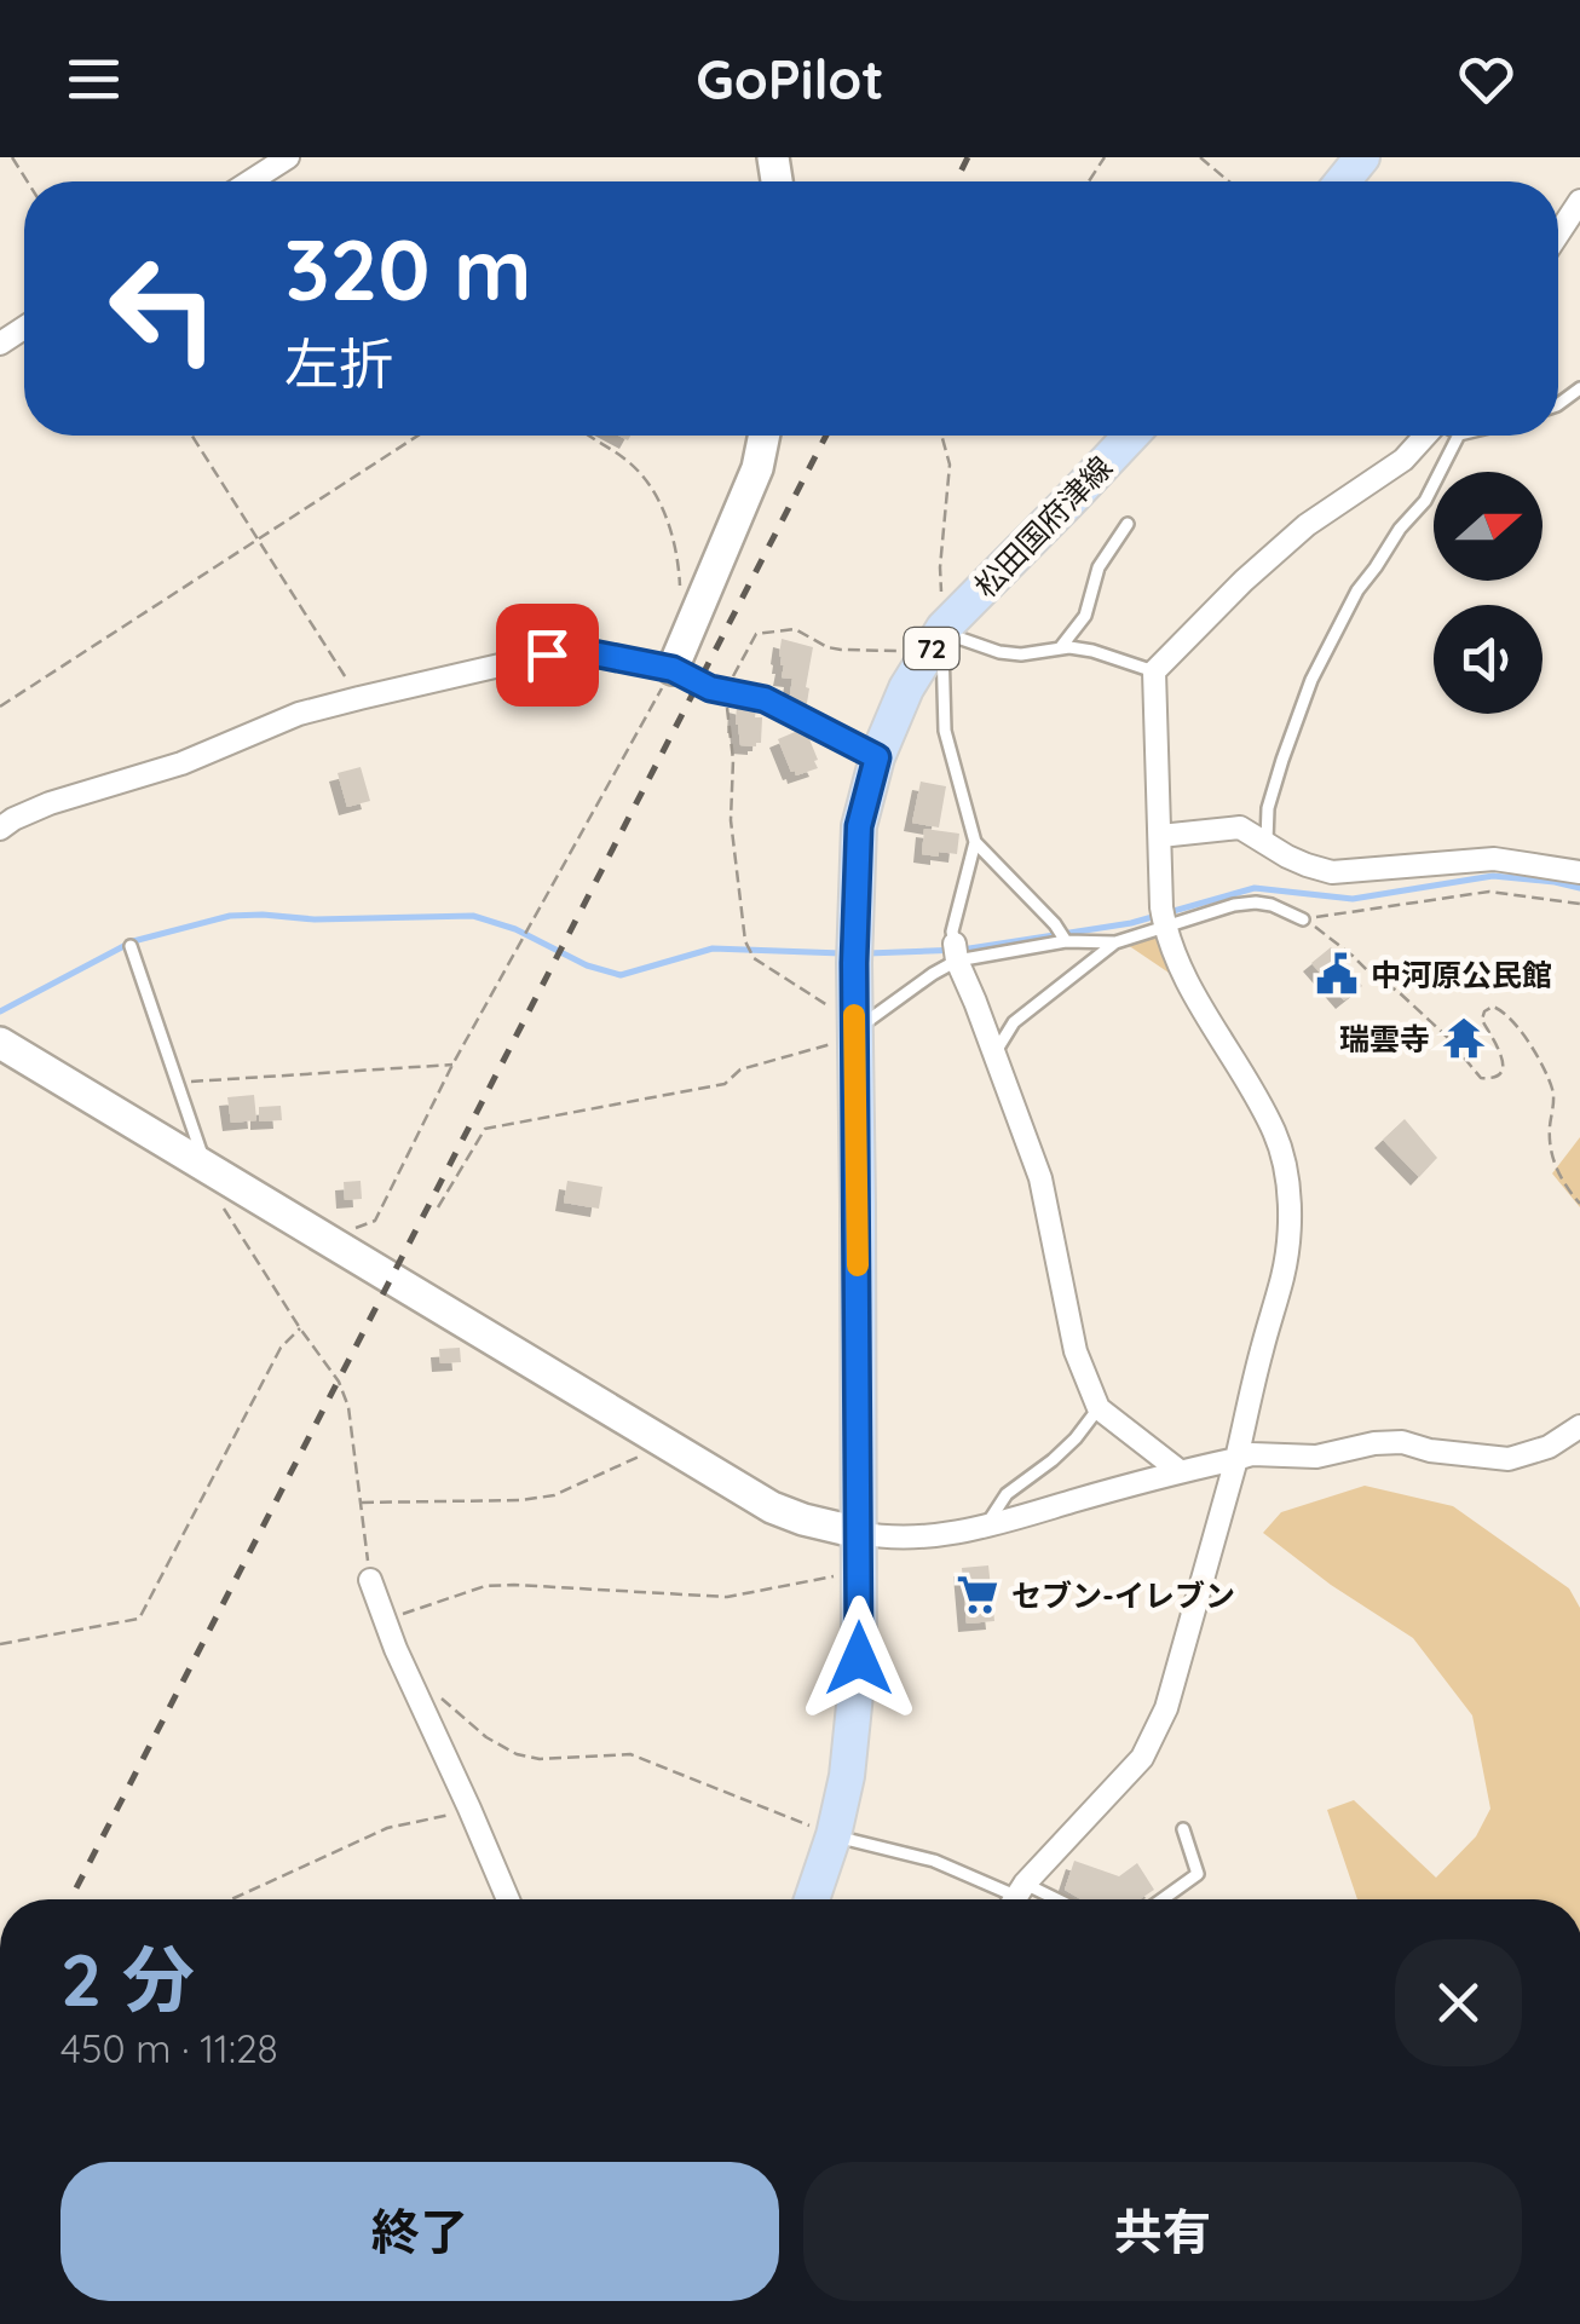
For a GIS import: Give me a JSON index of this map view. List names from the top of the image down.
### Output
{
  "streets": {
    "main road": ["松田国府津線", "72"]
  },
  "places": {
    "public building": ["中河原公民館"],
    "temple": ["瑞雲寺"],
    "supermarket": ["セブン-イレブン"]
  },
  "north": "right",
  "page": {
    "header": "GoPilot",
    "turn": ["320 m", "左折"],
    "heading": ["2 分", "450 m · 11:28"],
    "buttons": ["終了", "共有"]
  }
}
